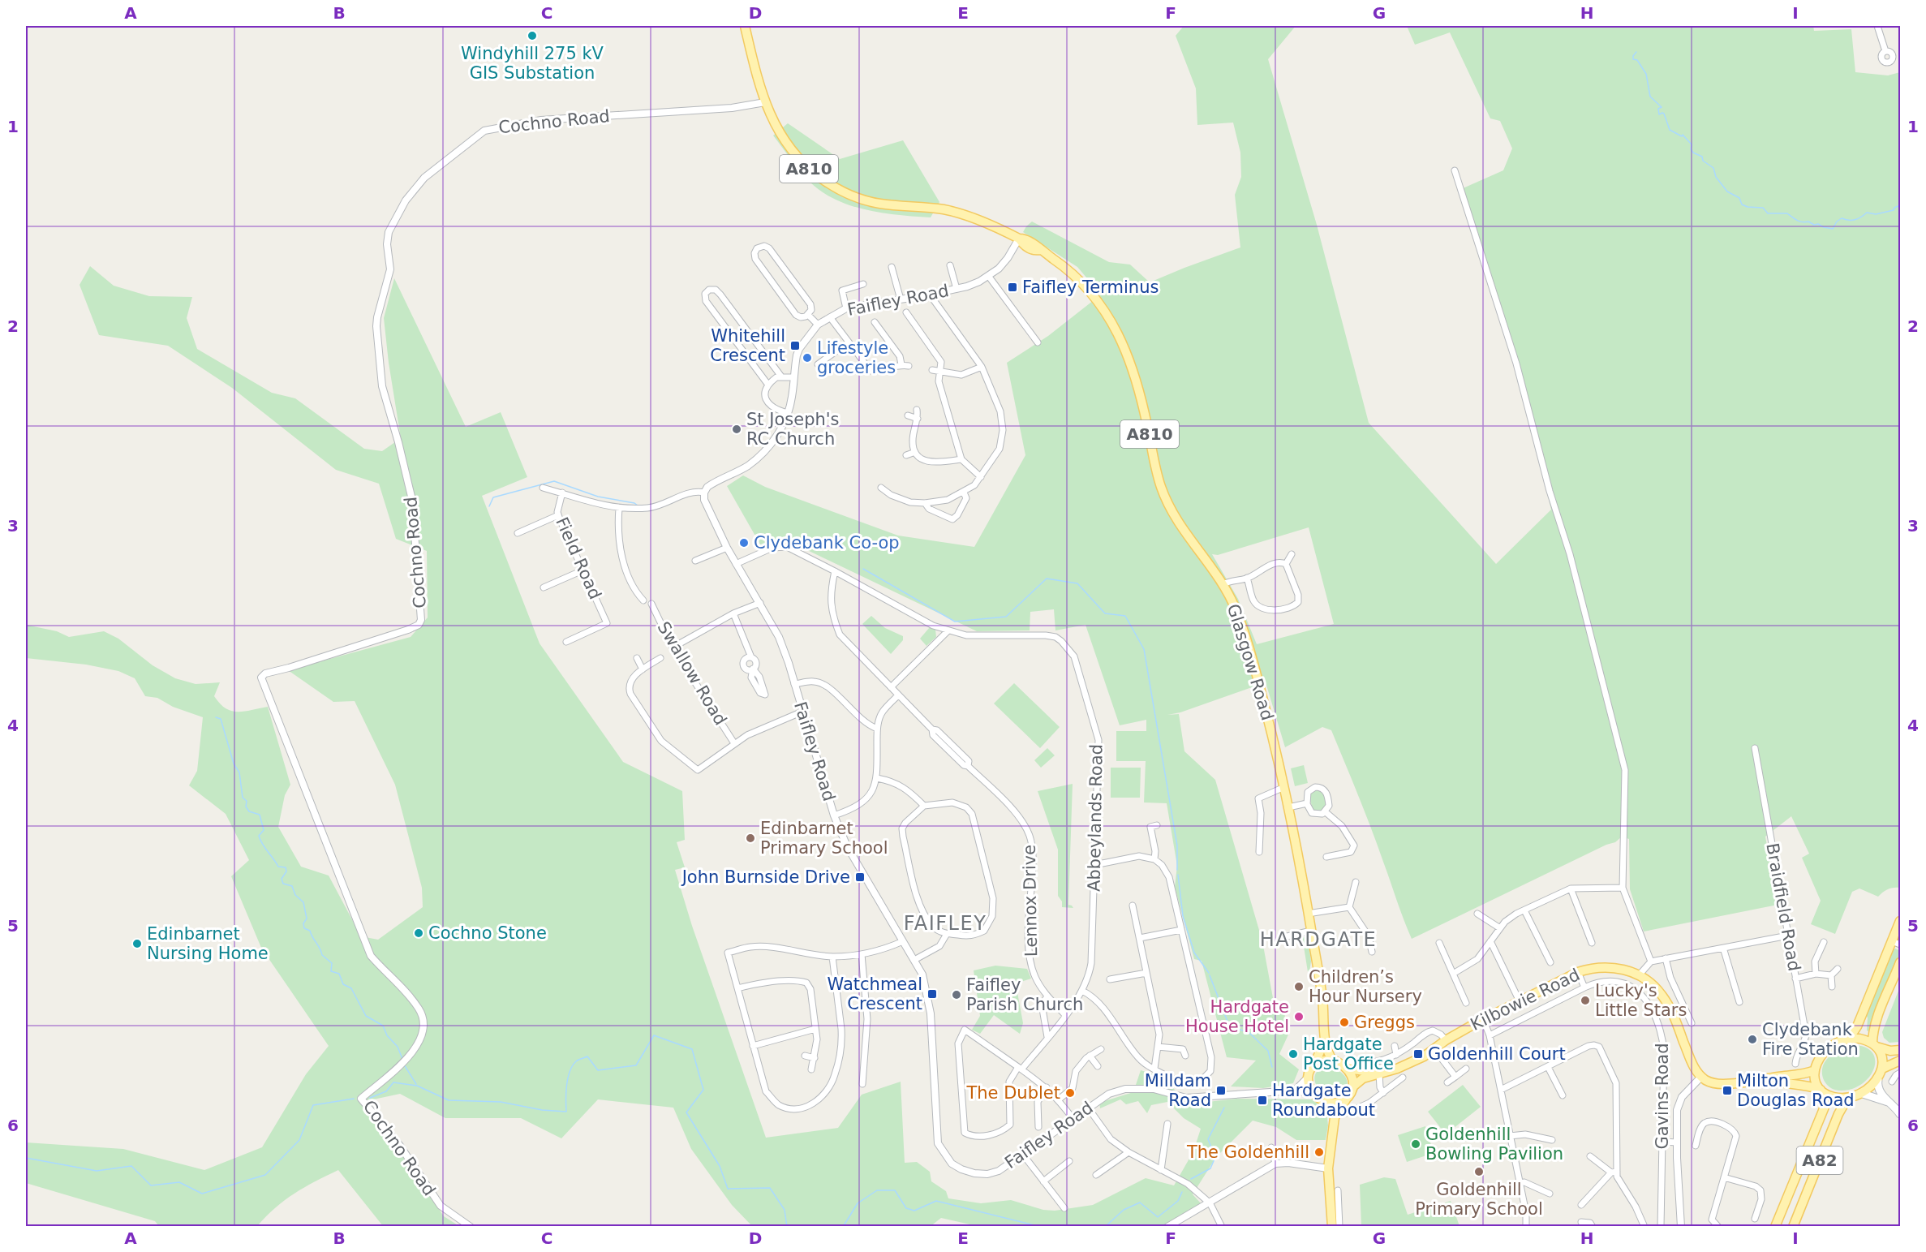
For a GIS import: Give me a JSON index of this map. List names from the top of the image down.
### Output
{
  "streets": {
    "main road": [
      "A810",
      "Glasgow Road",
      "Kilbowie Road",
      "A82"
    ],
    "street": [
      "Cochno Road",
      "Faifley Road",
      "Field Road",
      "Swallow Road",
      "Abbeylands Road",
      "Lennox Drive",
      "Braidfield Road",
      "Gavins Road"
    ]
  },
  "crossings": [
    ["Cochno Road", "A810"],
    ["A810", "Faifley Road"],
    ["A810", "Glasgow Road"],
    ["A810", "Kilbowie Road"],
    ["Faifley Road", "Glasgow Road"],
    ["Faifley Road", "Abbeylands Road"],
    ["Faifley Road", "Kilbowie Road"],
    ["Glasgow Road", "Kilbowie Road"],
    ["Abbeylands Road", "Lennox Drive"]
  ],
  "districts": ["FAIFLEY", "HARDGATE"],
  "places": {
    "other": [
      "Windyhill 275 kV GIS Substation",
      "Lifestyle groceries",
      "St Joseph's RC Church",
      "Clydebank Co-op",
      "Edinbarnet Primary School",
      "Cochno Stone",
      "Edinbarnet Nursing Home",
      "Children’s Hour Nursery",
      "Faifley Parish Church",
      "Lucky's Little Stars",
      "Hardgate House Hotel",
      "Greggs",
      "Clydebank Fire Station",
      "Hardgate Post Office",
      "The Dublet",
      "Goldenhill Bowling Pavilion",
      "The Goldenhill",
      "Goldenhill Primary School"
    ],
    "transit": [
      "Faifley Terminus",
      "Whitehill Crescent",
      "John Burnside Drive",
      "Watchmeal Crescent",
      "Goldenhill Court",
      "Milldam Road",
      "Milton Douglas Road",
      "Hardgate Roundabout"
    ]
  },
  "grid": {
    "columns": [
      "A",
      "B",
      "C",
      "D",
      "E",
      "F",
      "G",
      "H",
      "I"
    ],
    "rows": [
      "1",
      "2",
      "3",
      "4",
      "5",
      "6"
    ]
  }
}
